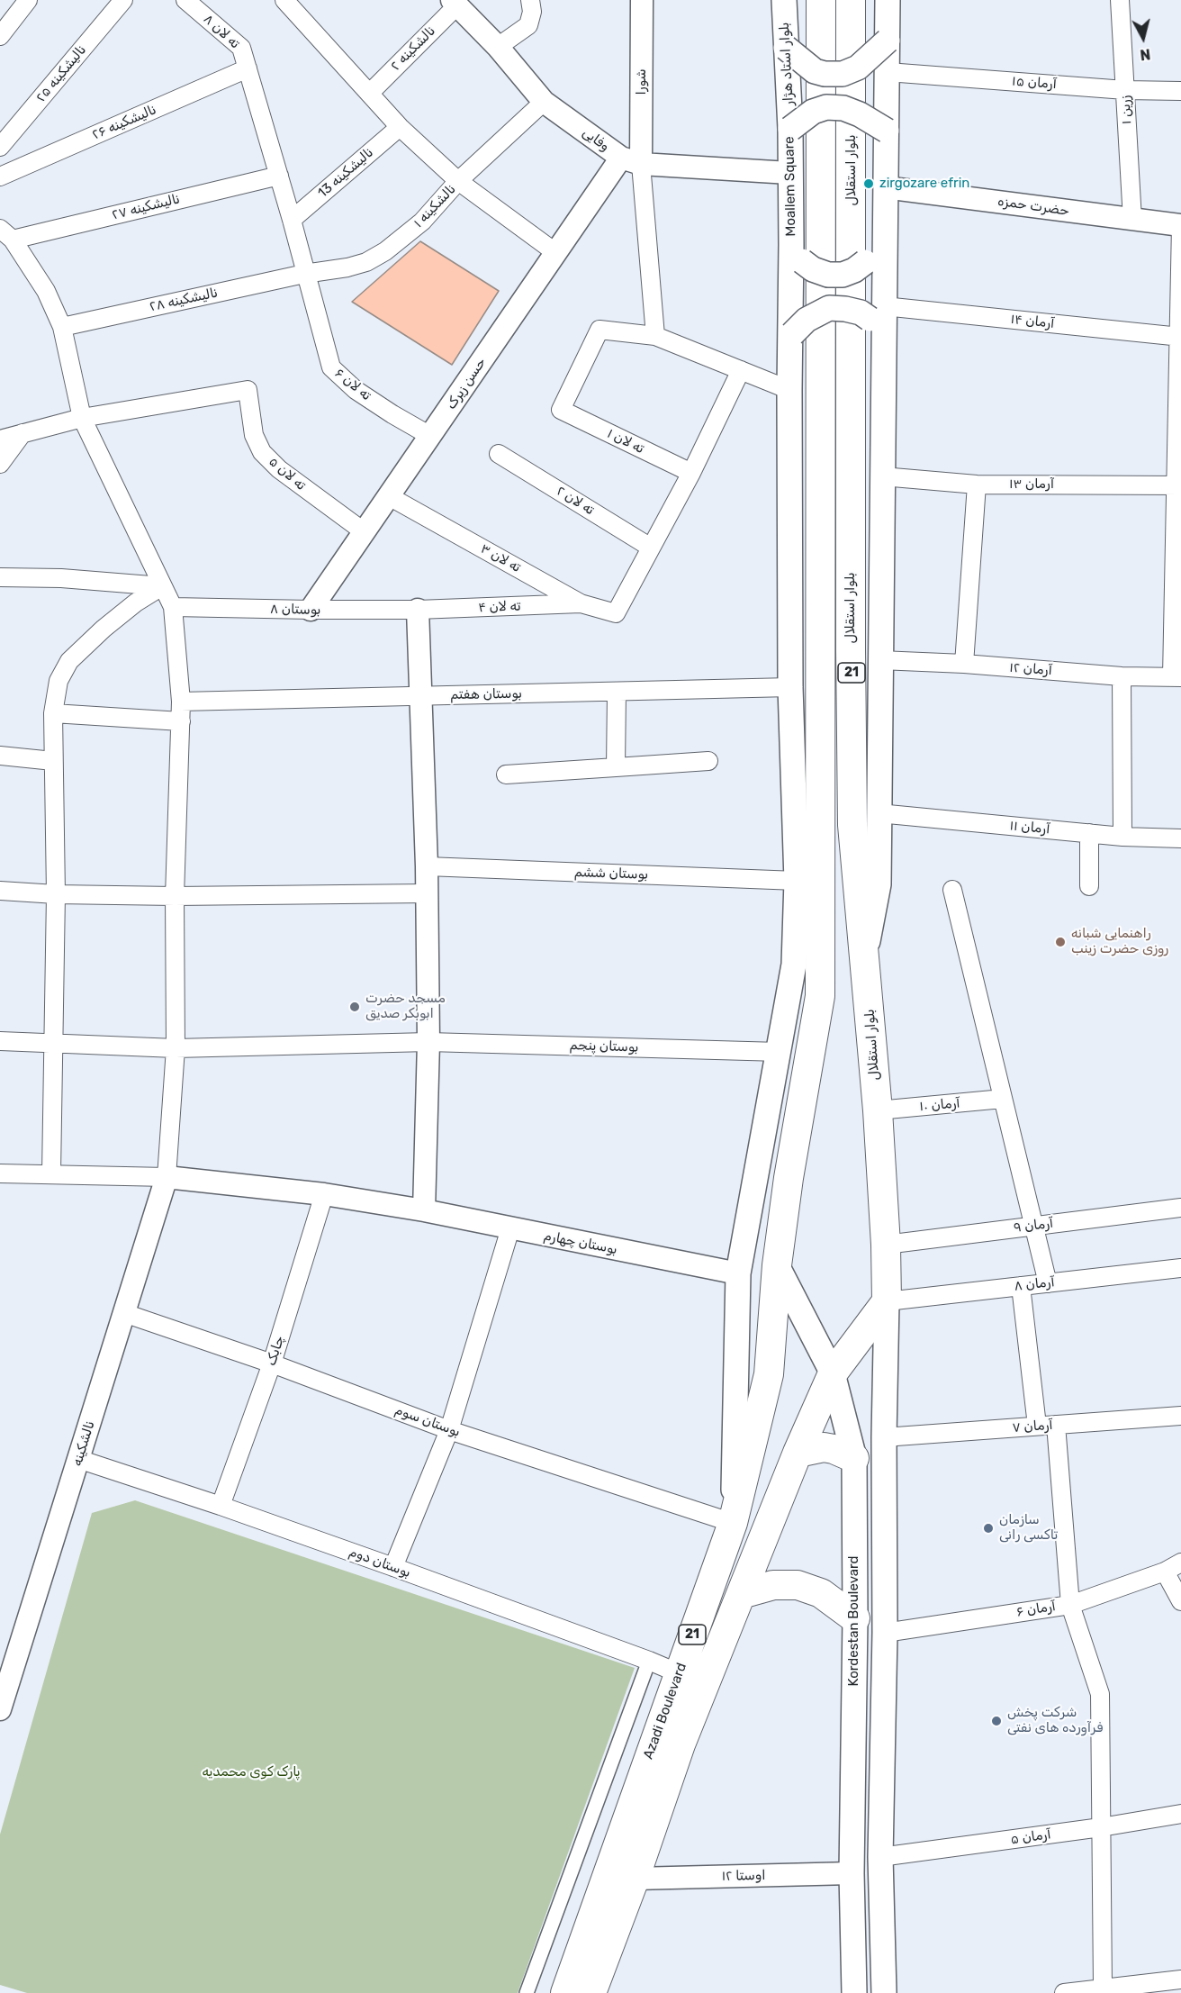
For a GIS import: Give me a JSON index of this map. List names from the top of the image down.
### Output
{
  "streets": {
    "main road": [
      "بلوار استاد هژار",
      "بلوار استقلال",
      "Moallem Square",
      "21",
      "Kordestan Boulevard",
      "Azadi Boulevard"
    ],
    "street": [
      "ته لان ۸",
      "نالشکینه ۲",
      "نالیشکینه ۲۵",
      "شورا",
      "آرمان ۱۵",
      "زرین ۱",
      "نالیشکینه ۲۶",
      "وفایی",
      "نالیشکینه 13",
      "نالشکینه ۱",
      "حضرت حمزه",
      "نالیشکینه ۲۷",
      "نالیشکینه ۲۸",
      "آرمان ۱۴",
      "حسن زیرک",
      "ته لان ۶",
      "ته لان ۱",
      "ته لان ۵",
      "آرمان ۱۳",
      "ته لان ۲",
      "ته لان ۳",
      "ته لان ۴",
      "بوستان ۸",
      "آرمان ۱۲",
      "بوستان هفتم",
      "آرمان ۱۱",
      "بوستان ششم",
      "بوستان پنجم",
      "آرمان ۱۰",
      "آرمان ۹",
      "بوستان چهارم",
      "آرمان ۸",
      "چابک",
      "بوستان سوم",
      "آرمان ۷",
      "نالشکینه",
      "بوستان دوم",
      "آرمان ۶",
      "آرمان ۵",
      "اوستا ۱۲"
    ]
  },
  "crossings": [
    ["ته لان ۸", "نالیشکینه ۲۶"],
    ["ته لان ۸", "نالیشکینه ۲۷"],
    ["ته لان ۸", "ته لان ۶"],
    ["نالشکینه ۲", "وفایی"],
    ["بلوار استاد هژار", "Moallem Square"],
    ["شورا", "وفایی"],
    ["شورا", "حسن زیرک"],
    ["آرمان ۱۵", "زرین ۱"],
    ["زرین ۱", "حضرت حمزه"],
    ["وفایی", "نالشکینه ۱"],
    ["وفایی", "حسن زیرک"],
    ["بلوار استقلال", "آرمان ۱۰"],
    ["بلوار استقلال", "آرمان ۹"],
    ["بلوار استقلال", "آرمان ۸"],
    ["بلوار استقلال", "Azadi Boulevard"],
    ["نالیشکینه 13", "ته لان ۶"],
    ["Moallem Square", "بوستان هفتم"],
    ["Moallem Square", "بوستان ششم"],
    ["Moallem Square", "بوستان پنجم"],
    ["Moallem Square", "بوستان چهارم"],
    ["Moallem Square", "بوستان سوم"],
    ["Moallem Square", "Azadi Boulevard"],
    ["نالشکینه ۱", "نالیشکینه ۲۸"],
    ["نالشکینه ۱", "ته لان ۶"],
    ["نالیشکینه ۲۷", "ته لان ۶"],
    ["نالیشکینه ۲۸", "ته لان ۶"],
    ["حسن زیرک", "ته لان ۶"],
    ["حسن زیرک", "ته لان ۵"],
    ["حسن زیرک", "ته لان ۳"],
    ["حسن زیرک", "بوستان ۸"],
    ["ته لان ۲", "ته لان ۳"],
    ["ته لان ۳", "ته لان ۴"],
    ["ته لان ۴", "بوستان ۸"],
    ["21", "Kordestan Boulevard"],
    ["21", "Azadi Boulevard"],
    ["بوستان چهارم", "چابک"],
    ["بوستان چهارم", "نالشکینه"],
    ["آرمان ۸", "Azadi Boulevard"],
    ["چابک", "بوستان سوم"],
    ["چابک", "بوستان دوم"],
    ["بوستان سوم", "نالشکینه"],
    ["بوستان سوم", "Azadi Boulevard"],
    ["نالشکینه", "بوستان دوم"],
    ["بوستان دوم", "Azadi Boulevard"],
    ["Kordestan Boulevard", "Azadi Boulevard"],
    ["Kordestan Boulevard", "اوستا ۱۲"],
    ["Azadi Boulevard", "اوستا ۱۲"]
  ],
  "parks": ["پارک کوی محمدیه"],
  "places": [
    "zirgozare efrin",
    "راهنمایی شبانه روزی حضرت زینب",
    "مسجد حضرت ابوبکر صدیق",
    "سازمان تاکسی رانی",
    "شرکت پخش فرآورده های نفتی"
  ],
  "north": "bottom"
}
